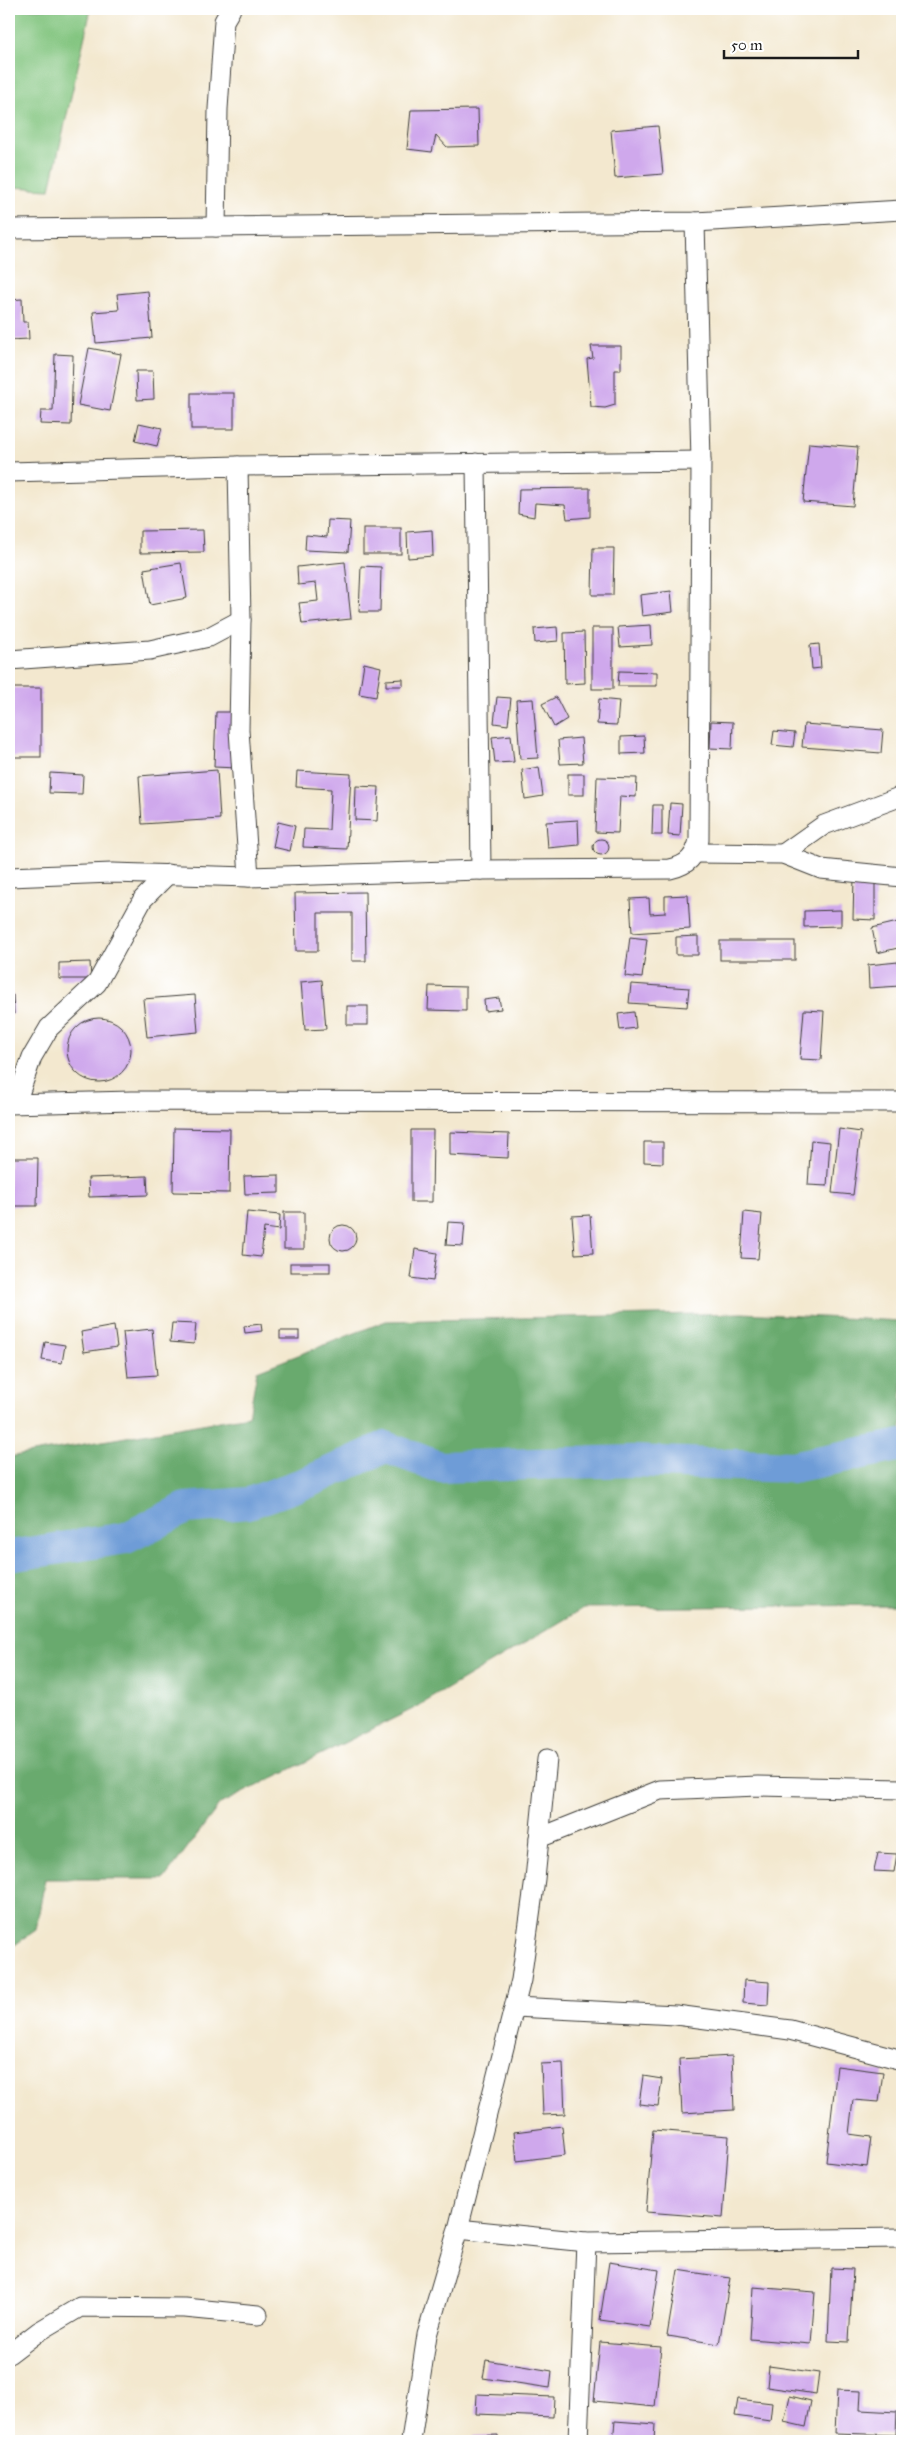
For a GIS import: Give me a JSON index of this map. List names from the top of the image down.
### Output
{
  "scale_bar": "50 m"
}
